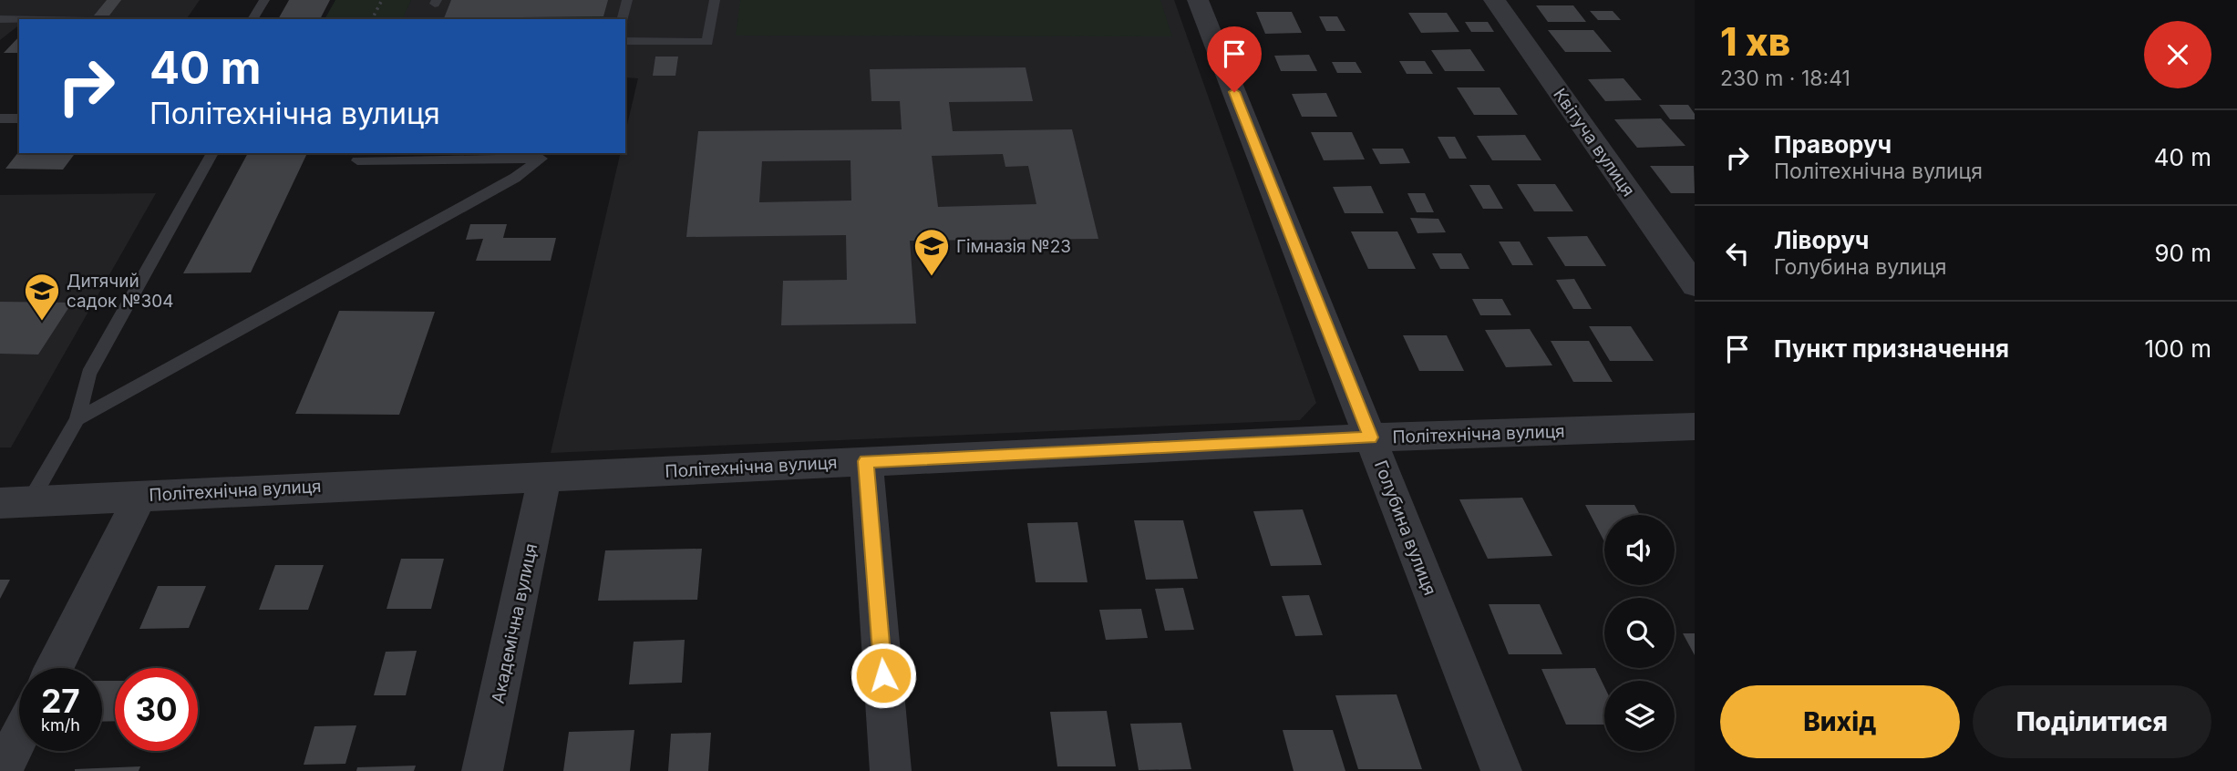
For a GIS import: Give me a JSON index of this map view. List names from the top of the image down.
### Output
{
  "streets": {
    "street": [
      "Квітуча вулиця",
      "Політехнічна вулиця",
      "Голубина вулиця",
      "Академічна вулиця"
    ]
  },
  "crossings": [
    ["Політехнічна вулиця", "Голубина вулиця"],
    ["Політехнічна вулиця", "Академічна вулиця"]
  ],
  "places": {
    "school or university": ["Гімназія №23", "Дитячий садок №304"]
  },
  "page": {
    "heading": ["1 хв", "230 m · 18:41"],
    "turn": ["40 m", "Політехнічна вулиця"],
    "list": [
      {
        "name": "Праворуч",
        "note": "Політехнічна вулиця",
        "value": "40 m"
      },
      {
        "name": "Ліворуч",
        "note": "Голубина вулиця",
        "value": "90 m"
      },
      {
        "name": "Пункт призначення",
        "value": "100 m"
      }
    ],
    "speed": "27 km/h",
    "limit": "30",
    "buttons": ["Вихід", "Поділитися"]
  }
}
